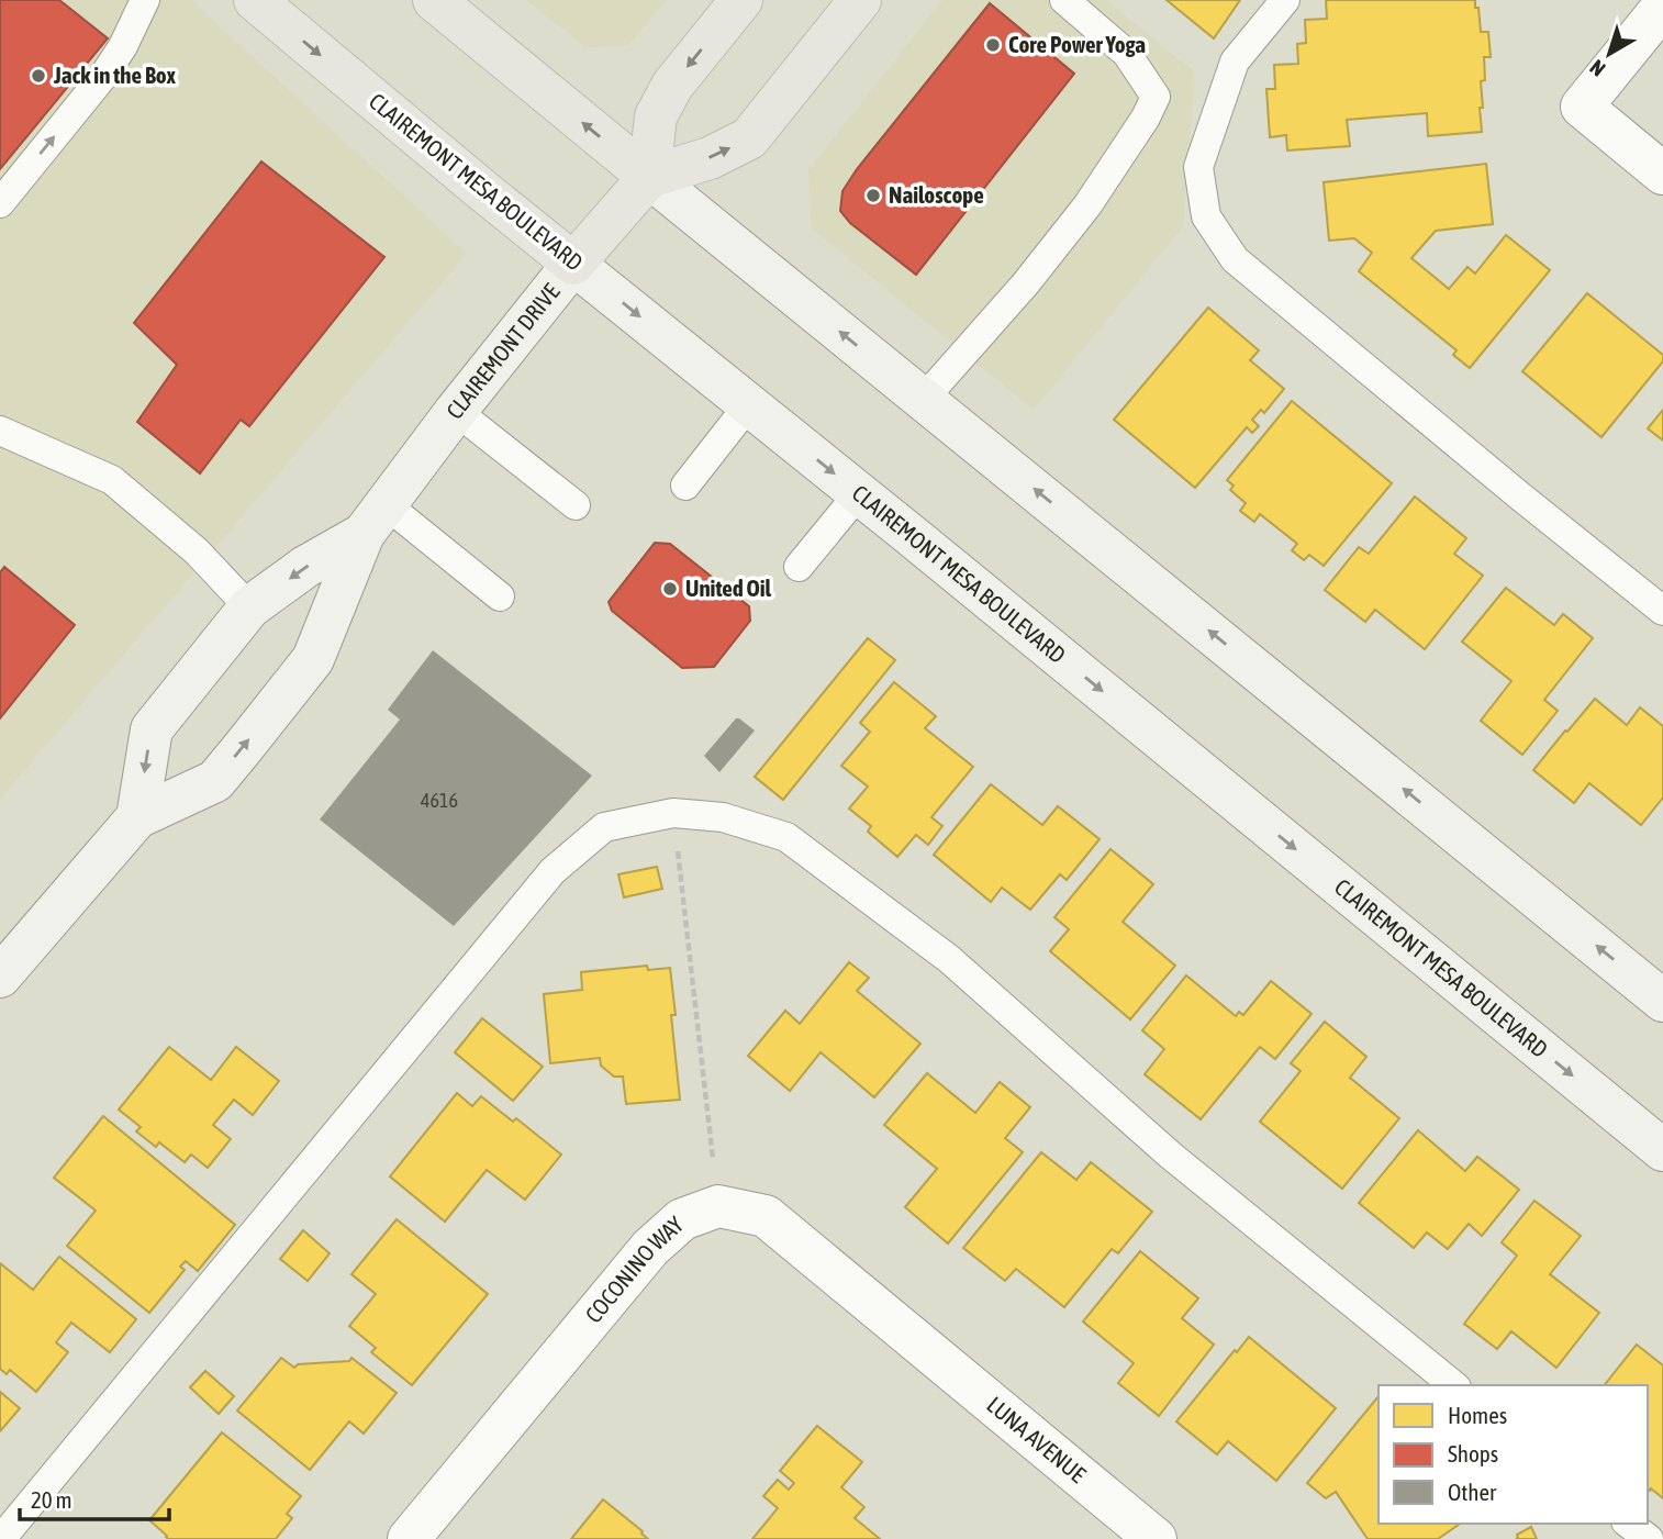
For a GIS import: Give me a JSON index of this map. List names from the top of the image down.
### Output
{
  "streets": {
    "main road": ["CLAIREMONT MESA BOULEVARD", "CLAIREMONT DRIVE"],
    "street": ["COCONINO WAY", "LUNA AVENUE"]
  },
  "crossings": [
    ["CLAIREMONT MESA BOULEVARD", "CLAIREMONT DRIVE"],
    ["COCONINO WAY", "LUNA AVENUE"]
  ],
  "places": [
    "Core Power Yoga",
    "Jack in the Box",
    "Nailoscope",
    "United Oil"
  ],
  "house_numbers": ["4616"],
  "legend": ["Homes", "Shops", "Other"],
  "scale_bar": "20 m",
  "north": "bottom left"
}
